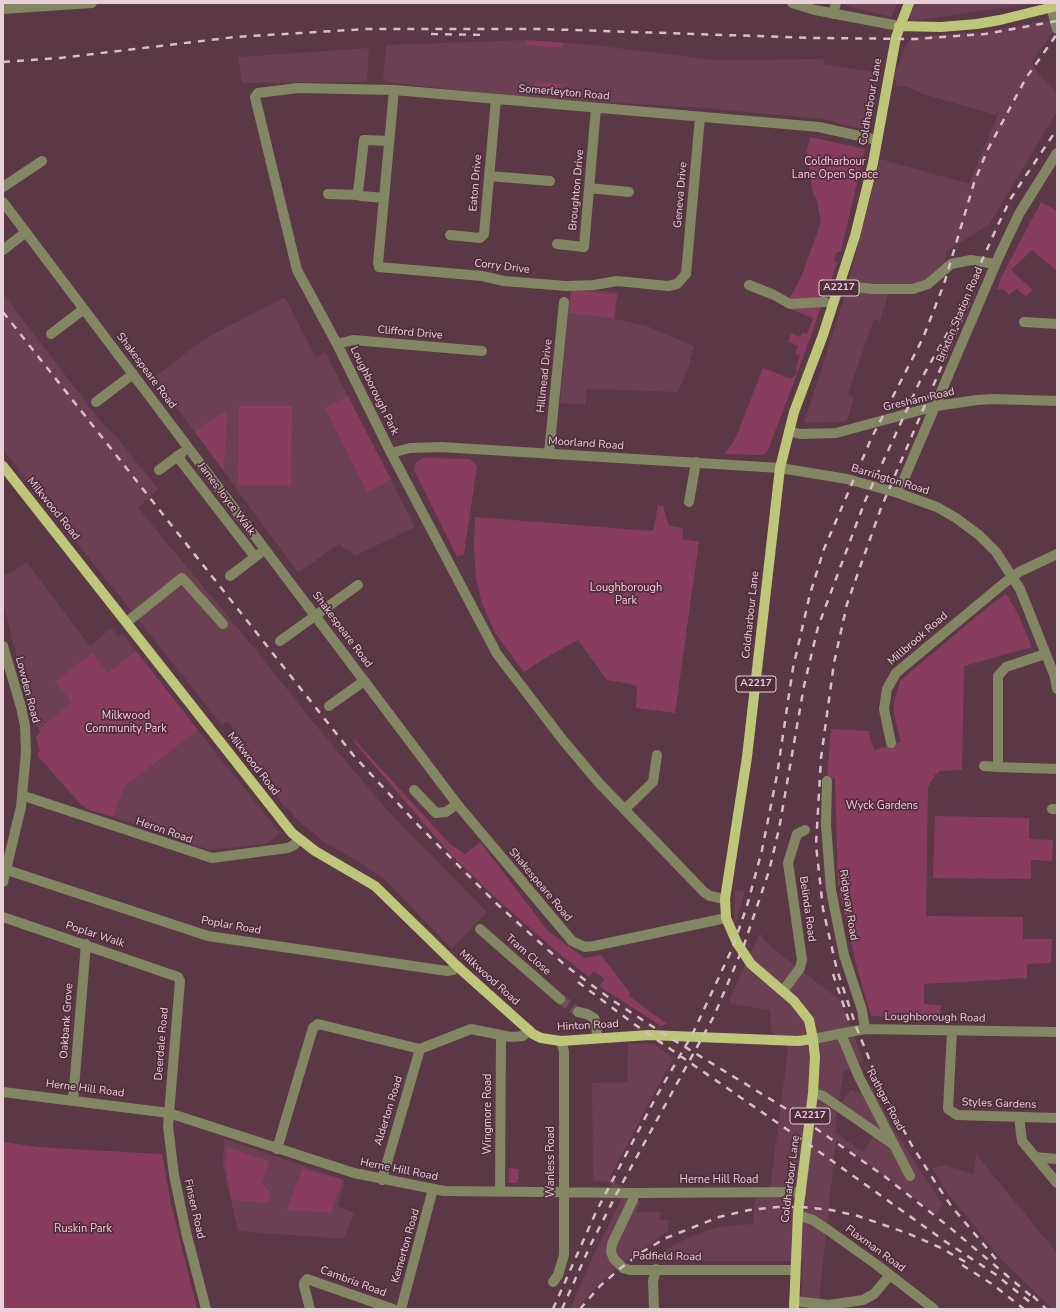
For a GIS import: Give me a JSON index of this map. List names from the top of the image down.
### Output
{
  "streets": {
    "main road": [
      "Coldharbour Lane",
      "A2217",
      "Milkwood Road",
      "Hinton Road"
    ],
    "street": [
      "Somerleyton Road",
      "Eaton Drive",
      "Broughton Drive",
      "Geneva Drive",
      "Corry Drive",
      "Brixton Station Road",
      "Clifford Drive",
      "Shakespeare Road",
      "Hillmead Drive",
      "Loughborough Park",
      "Gresham Road",
      "Moorland Road",
      "Barrington Road",
      "James Joyce Walk",
      "Millbrook Road",
      "Lowden Road",
      "Heron Road",
      "Ridgway Road",
      "Belinda Road",
      "Poplar Road",
      "Poplar Walk",
      "Tram Close",
      "Loughborough Road",
      "Oakbank Grove",
      "Deerdale Road",
      "Herne Hill Road",
      "Rathgar Road",
      "Styles Gardens",
      "Alderton Road",
      "Wingmore Road",
      "Wanless Road",
      "Finsen Road",
      "Kemerton Road",
      "Flaxman Road",
      "Padfield Road",
      "Cambria Road"
    ]
  },
  "crossings": [
    ["Somerleyton Road", "Coldharbour Lane"],
    ["Somerleyton Road", "Eaton Drive"],
    ["Somerleyton Road", "Broughton Drive"],
    ["Somerleyton Road", "Geneva Drive"],
    ["Somerleyton Road", "Corry Drive"],
    ["Somerleyton Road", "Loughborough Park"],
    ["Coldharbour Lane", "Shakespeare Road"],
    ["Coldharbour Lane", "Loughborough Park"],
    ["Coldharbour Lane", "Gresham Road"],
    ["Coldharbour Lane", "Moorland Road"],
    ["Coldharbour Lane", "Barrington Road"],
    ["Coldharbour Lane", "Belinda Road"],
    ["Coldharbour Lane", "Loughborough Road"],
    ["Coldharbour Lane", "Hinton Road"],
    ["Coldharbour Lane", "Herne Hill Road"],
    ["Coldharbour Lane", "Flaxman Road"],
    ["Coldharbour Lane", "Padfield Road"],
    ["Geneva Drive", "Corry Drive"],
    ["Brixton Station Road", "Gresham Road"],
    ["Brixton Station Road", "Barrington Road"],
    ["Clifford Drive", "Loughborough Park"],
    ["Hillmead Drive", "Moorland Road"],
    ["Loughborough Park", "Moorland Road"],
    ["Moorland Road", "Barrington Road"],
    ["Barrington Road", "Millbrook Road"],
    ["Milkwood Road", "Heron Road"],
    ["Milkwood Road", "Poplar Road"],
    ["Milkwood Road", "Hinton Road"],
    ["Lowden Road", "Heron Road"],
    ["Lowden Road", "Poplar Road"],
    ["Ridgway Road", "Loughborough Road"],
    ["Poplar Walk", "Oakbank Grove"],
    ["Poplar Walk", "Deerdale Road"],
    ["Loughborough Road", "Hinton Road"],
    ["Loughborough Road", "Rathgar Road"],
    ["Loughborough Road", "Styles Gardens"],
    ["Oakbank Grove", "Herne Hill Road"],
    ["Hinton Road", "Wanless Road"],
    ["Deerdale Road", "Herne Hill Road"],
    ["Deerdale Road", "Finsen Road"],
    ["Herne Hill Road", "Alderton Road"],
    ["Herne Hill Road", "Wingmore Road"],
    ["Herne Hill Road", "Wanless Road"],
    ["Herne Hill Road", "Finsen Road"],
    ["Herne Hill Road", "Kemerton Road"],
    ["Herne Hill Road", "Padfield Road"]
  ],
  "parks": [
    "Coldharbour Lane Open Space",
    "Loughborough Park",
    "Milkwood Community Park",
    "Wyck Gardens",
    "Ruskin Park"
  ]
}
